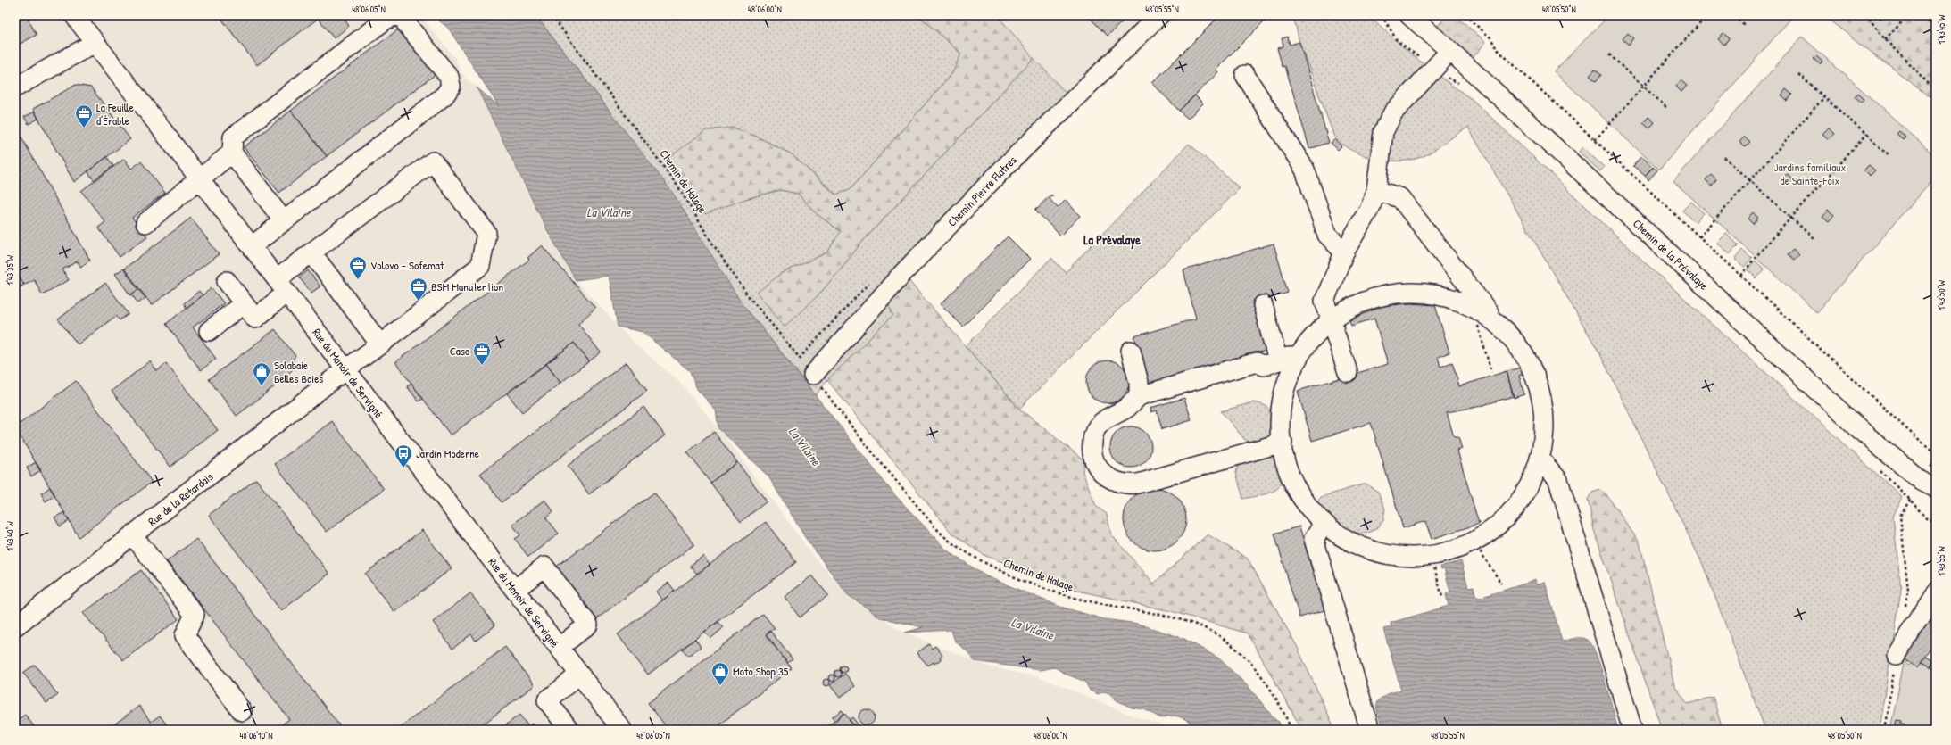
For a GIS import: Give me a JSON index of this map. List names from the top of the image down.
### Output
{
  "streets": {
    "street": [
      "Chemin Pierre Flatrès",
      "Chemin de la Prévalaye",
      "Rue du Manoir de Servigné",
      "Rue de la Retardais"
    ],
    "path": ["Chemin de Halage"]
  },
  "crossings": [
    ["Chemin de Halage", "Chemin Pierre Flatrès"],
    ["Rue du Manoir de Servigné", "Rue de la Retardais"]
  ],
  "districts": ["La Prévalaye"],
  "water": ["La Vilaine"],
  "parks": ["Jardins familiaux de Sainte-Foix"],
  "places": {
    "office": [
      "La Feuille d'Érable",
      "Volovo - Sofemat",
      "BSM Manutention",
      "Casa"
    ],
    "shop": ["Solabaie Belles Baies", "Moto Shop 35"],
    "bus stop": ["Jardin Moderne"]
  },
  "coordinates": [
    "48°06'05\"N",
    "48°06'00\"N",
    "48°05'55\"N",
    "48°05'50\"N",
    "1°43'45\"W",
    "1°43'35\"W",
    "1°43'50\"W",
    "1°43'40\"W",
    "1°43'55\"W",
    "48°06'10\"N"
  ]
}
